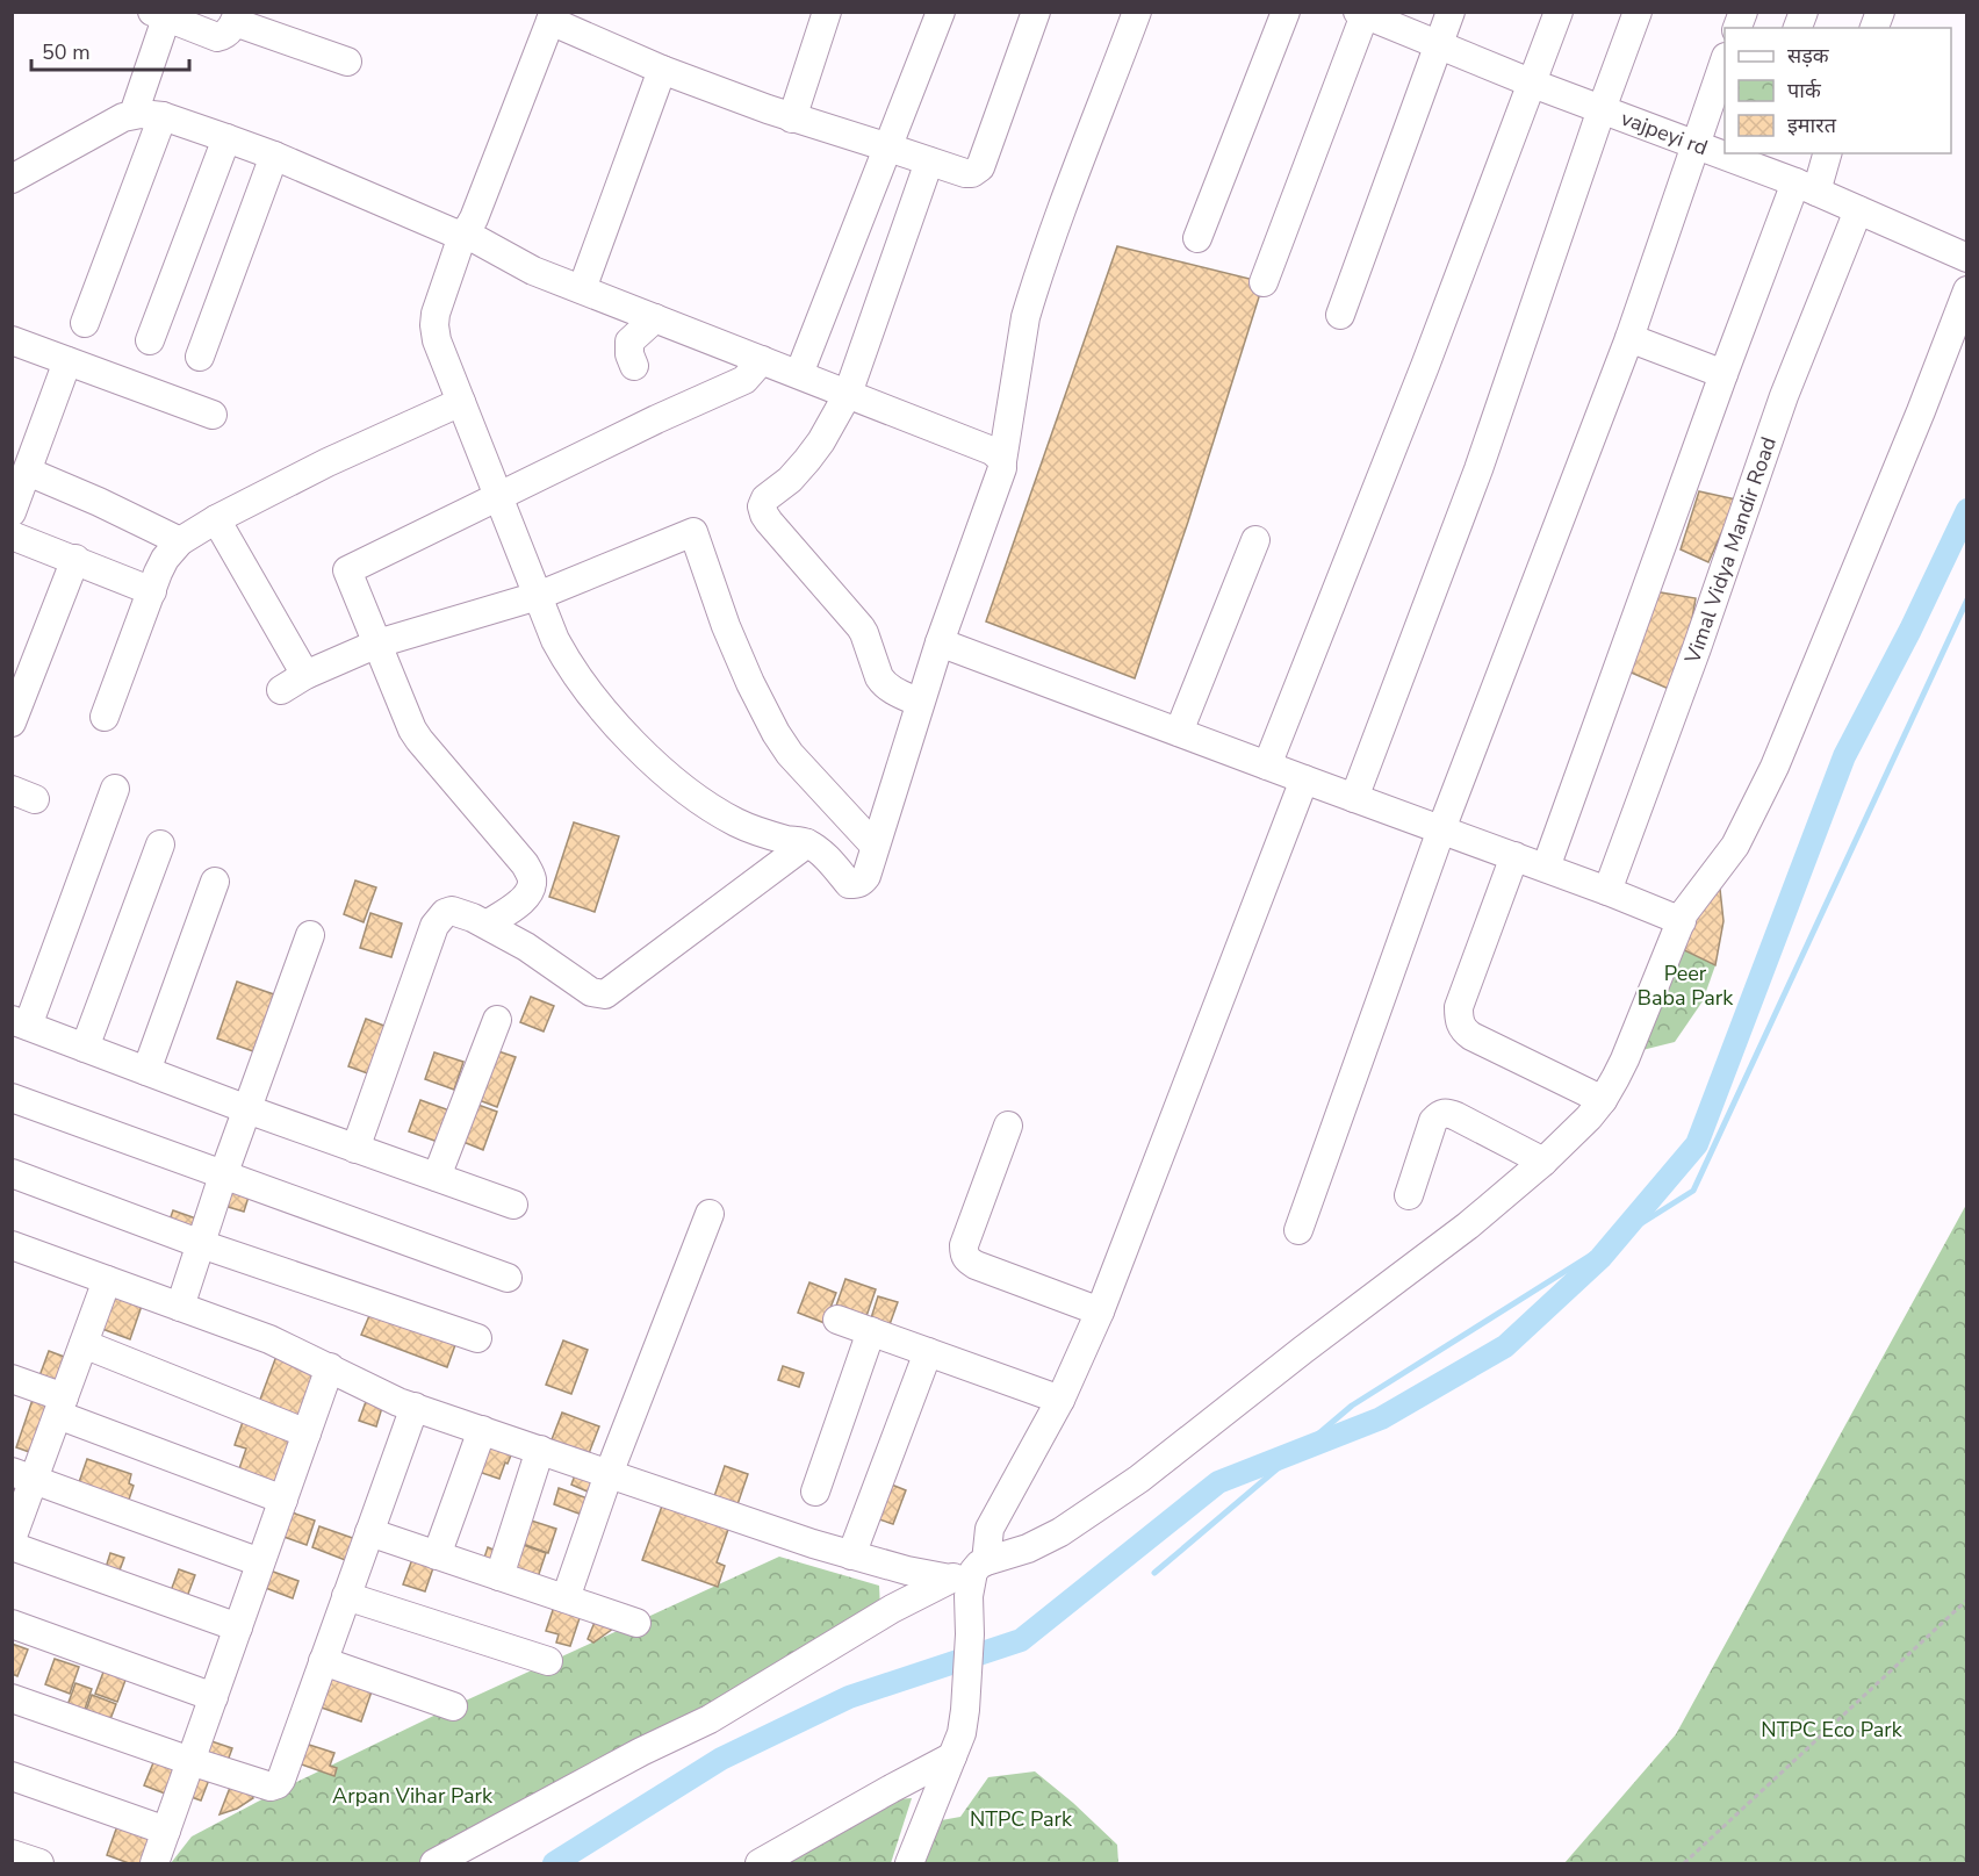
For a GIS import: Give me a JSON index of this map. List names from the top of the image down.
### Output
{
  "streets": {
    "street": ["vajpeyi rd", "Vimal Vidya Mandir Road"]
  },
  "crossings": [
    ["vajpeyi rd", "Vimal Vidya Mandir Road"]
  ],
  "parks": [
    "Peer Baba Park",
    "NTPC Eco Park",
    "Arpan Vihar Park",
    "NTPC Park"
  ],
  "legend": ["सड़क", "पार्क", "इमारत"],
  "scale_bar": "50 m"
}
